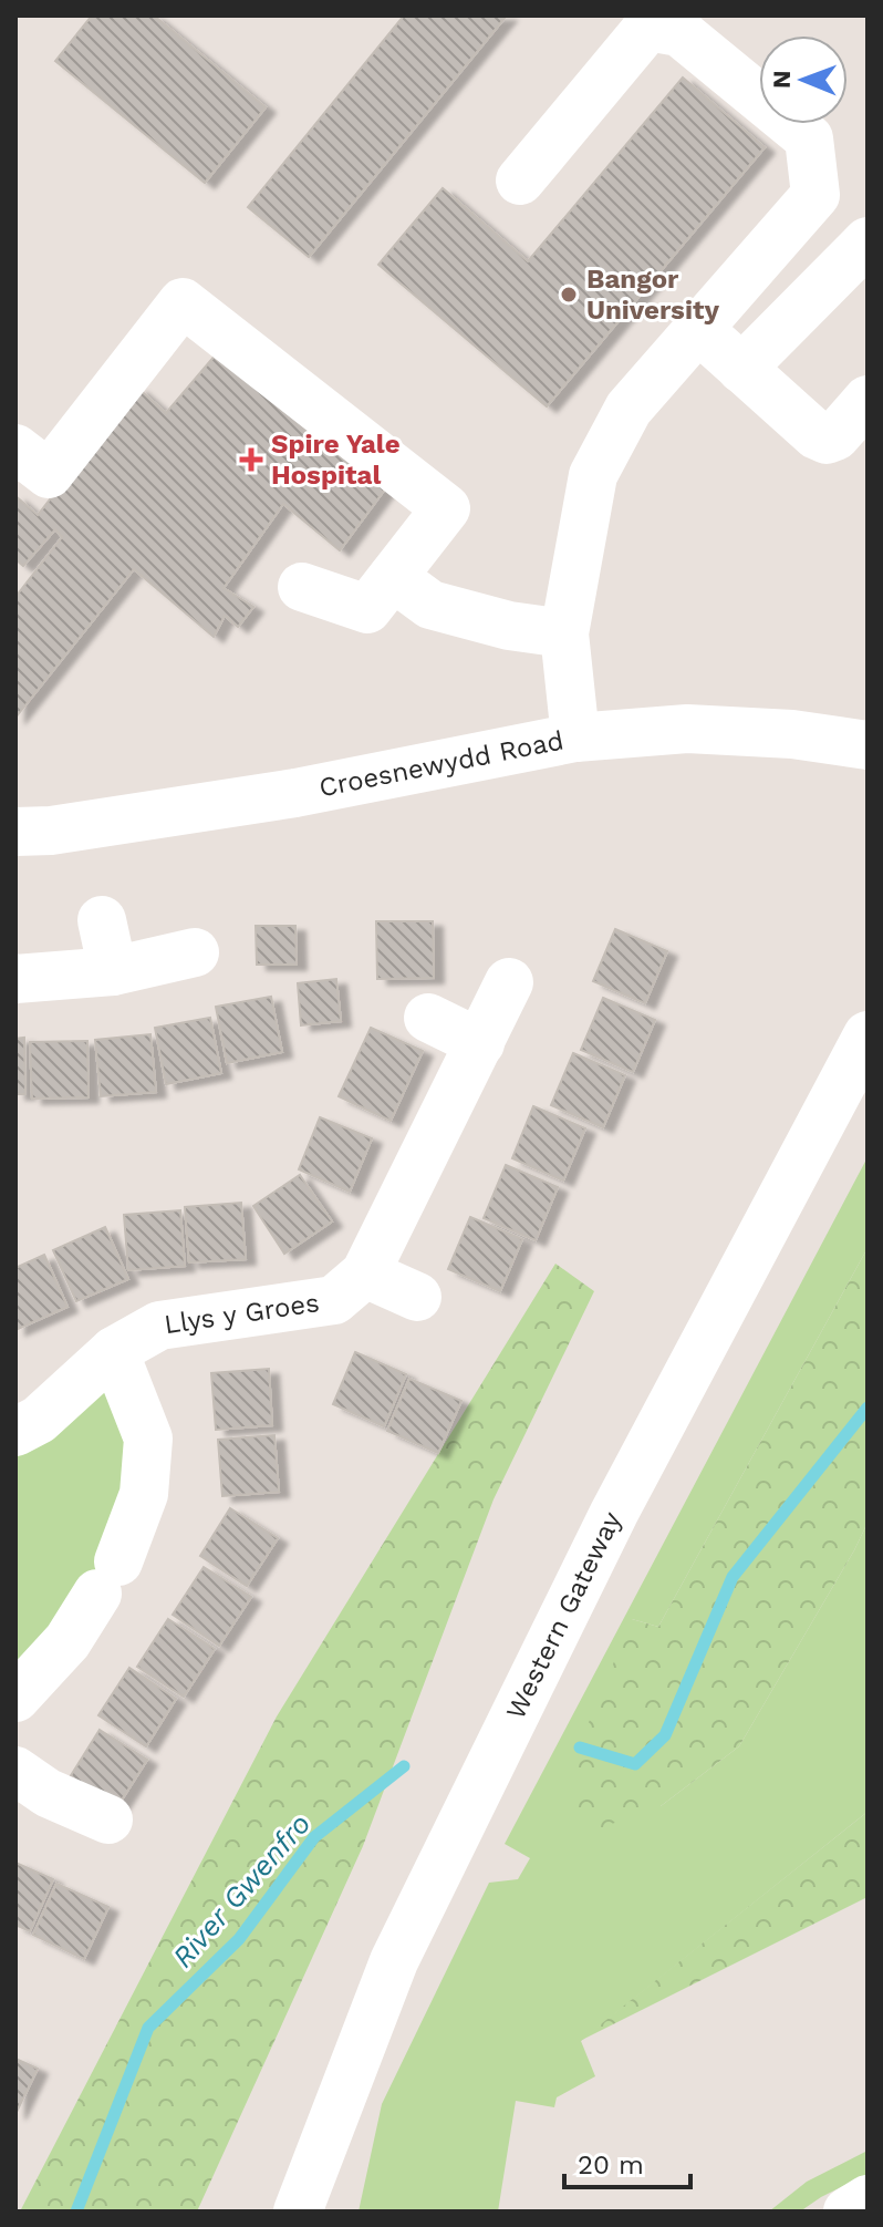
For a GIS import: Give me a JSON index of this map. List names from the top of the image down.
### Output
{
  "streets": {
    "street": ["Croesnewydd Road", "Llys y Groes", "Western Gateway"]
  },
  "water": ["River Gwenfro"],
  "places": {
    "other": ["Bangor University"],
    "health": ["Spire Yale Hospital"]
  },
  "scale_bar": "20 m",
  "north": "left"
}
